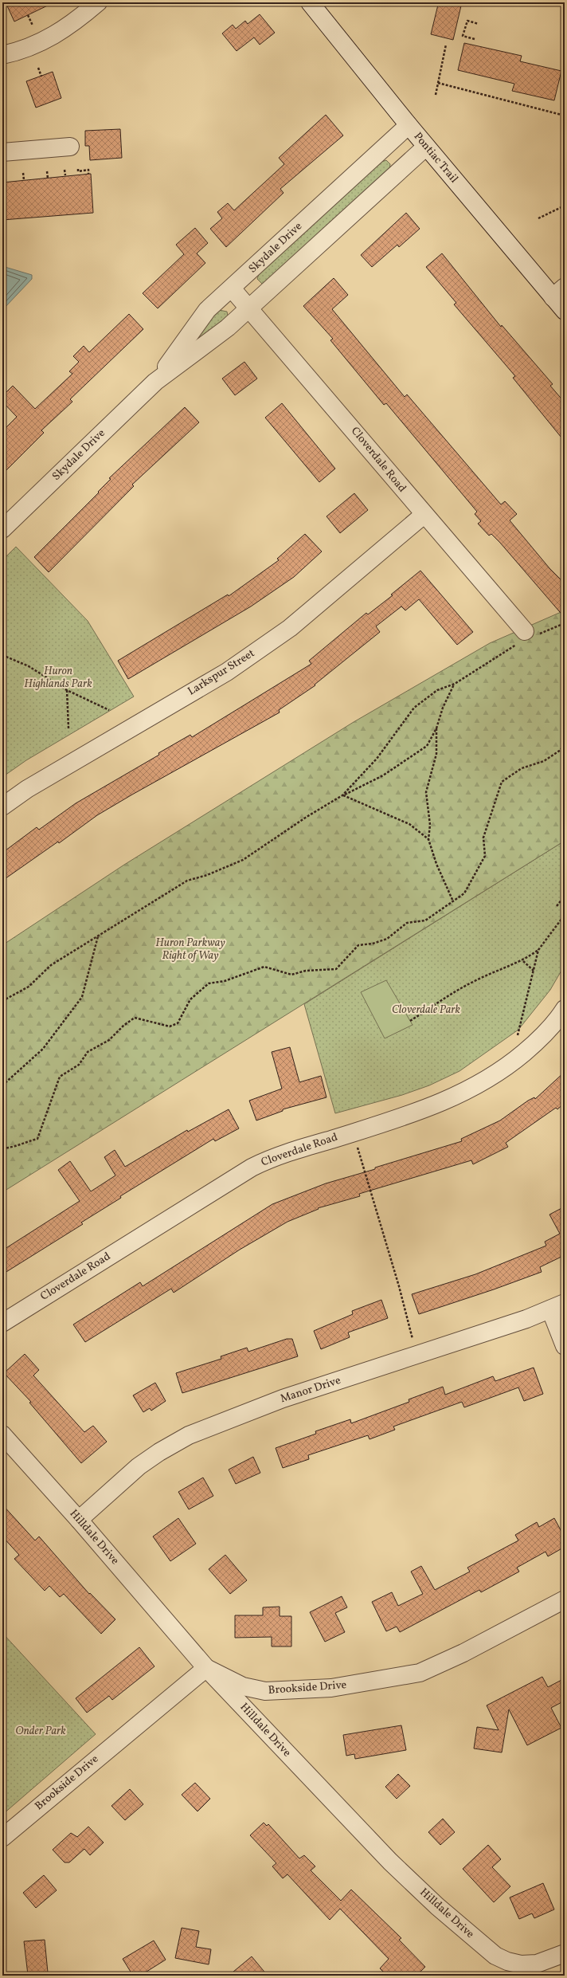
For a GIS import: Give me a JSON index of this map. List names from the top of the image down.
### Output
{
  "streets": {
    "street": [
      "Pontiac Trail",
      "Skydale Drive",
      "Cloverdale Road",
      "Larkspur Street",
      "Manor Drive",
      "Hilldale Drive",
      "Brookside Drive"
    ]
  },
  "crossings": [
    ["Pontiac Trail", "Skydale Drive"],
    ["Skydale Drive", "Cloverdale Road"],
    ["Cloverdale Road", "Larkspur Street"],
    ["Manor Drive", "Hilldale Drive"],
    ["Hilldale Drive", "Brookside Drive"]
  ],
  "parks": [
    "Huron Highlands Park",
    "Huron Parkway Right of Way",
    "Cloverdale Park",
    "Onder Park"
  ]
}
